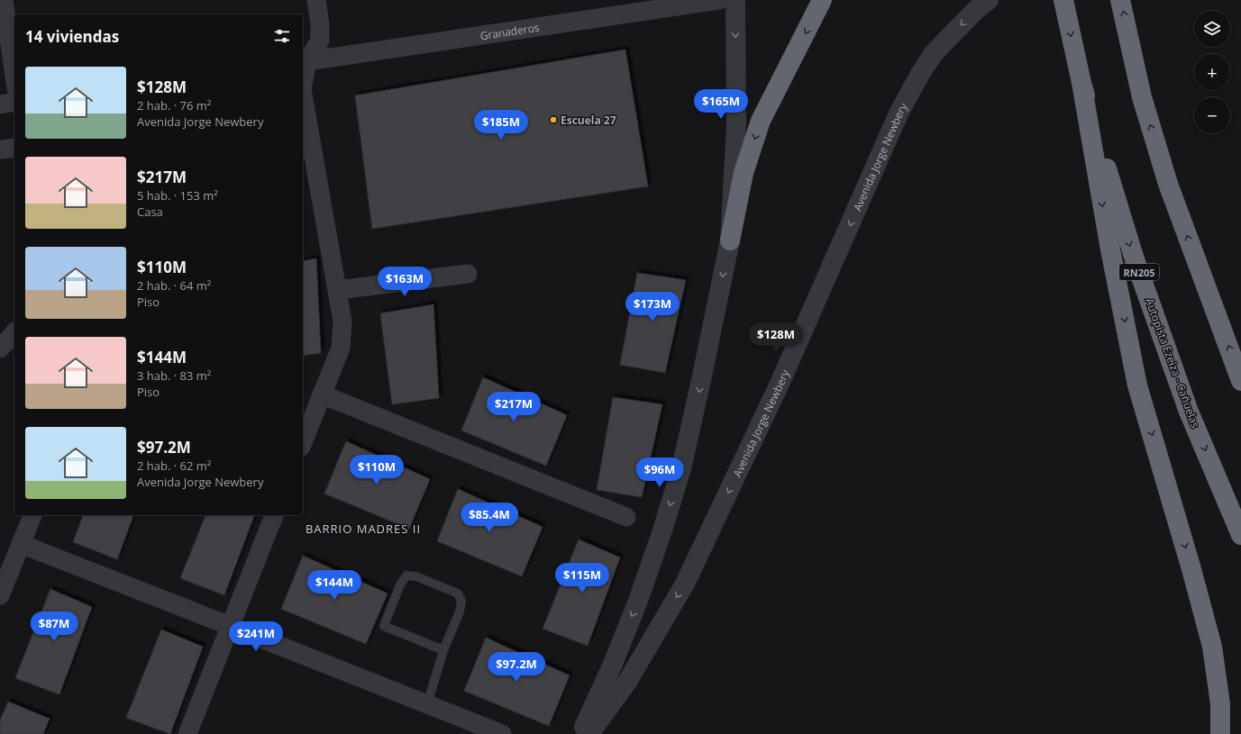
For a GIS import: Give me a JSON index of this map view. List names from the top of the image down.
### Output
{
  "streets": {
    "highway": ["RN205", "Autopista Ezeiza - Cañuelas"],
    "street": ["Granaderos", "Avenida Jorge Newbery"]
  },
  "districts": ["BARRIO MADRES II"],
  "places": ["Escuela 27"],
  "page": {
    "map_buttons": ["+", "−"],
    "heading": "14 viviendas",
    "list": [
      {
        "name": "$128M",
        "note": "2 hab. · 76 m² · Avenida Jorge Newbery"
      },
      {
        "name": "$217M",
        "note": "5 hab. · 153 m² · Casa"
      },
      {
        "name": "$110M",
        "note": "2 hab. · 64 m² · Piso"
      },
      {
        "name": "$144M",
        "note": "3 hab. · 83 m² · Piso"
      },
      {
        "name": "$97.2M",
        "note": "2 hab. · 62 m² · Avenida Jorge Newbery"
      }
    ],
    "price": [
      "$165M",
      "$185M",
      "$163M",
      "$173M",
      "$128M",
      "$217M",
      "$110M",
      "$96M",
      "$85.4M",
      "$115M",
      "$144M",
      "$87M",
      "$241M",
      "$97.2M"
    ]
  }
}
